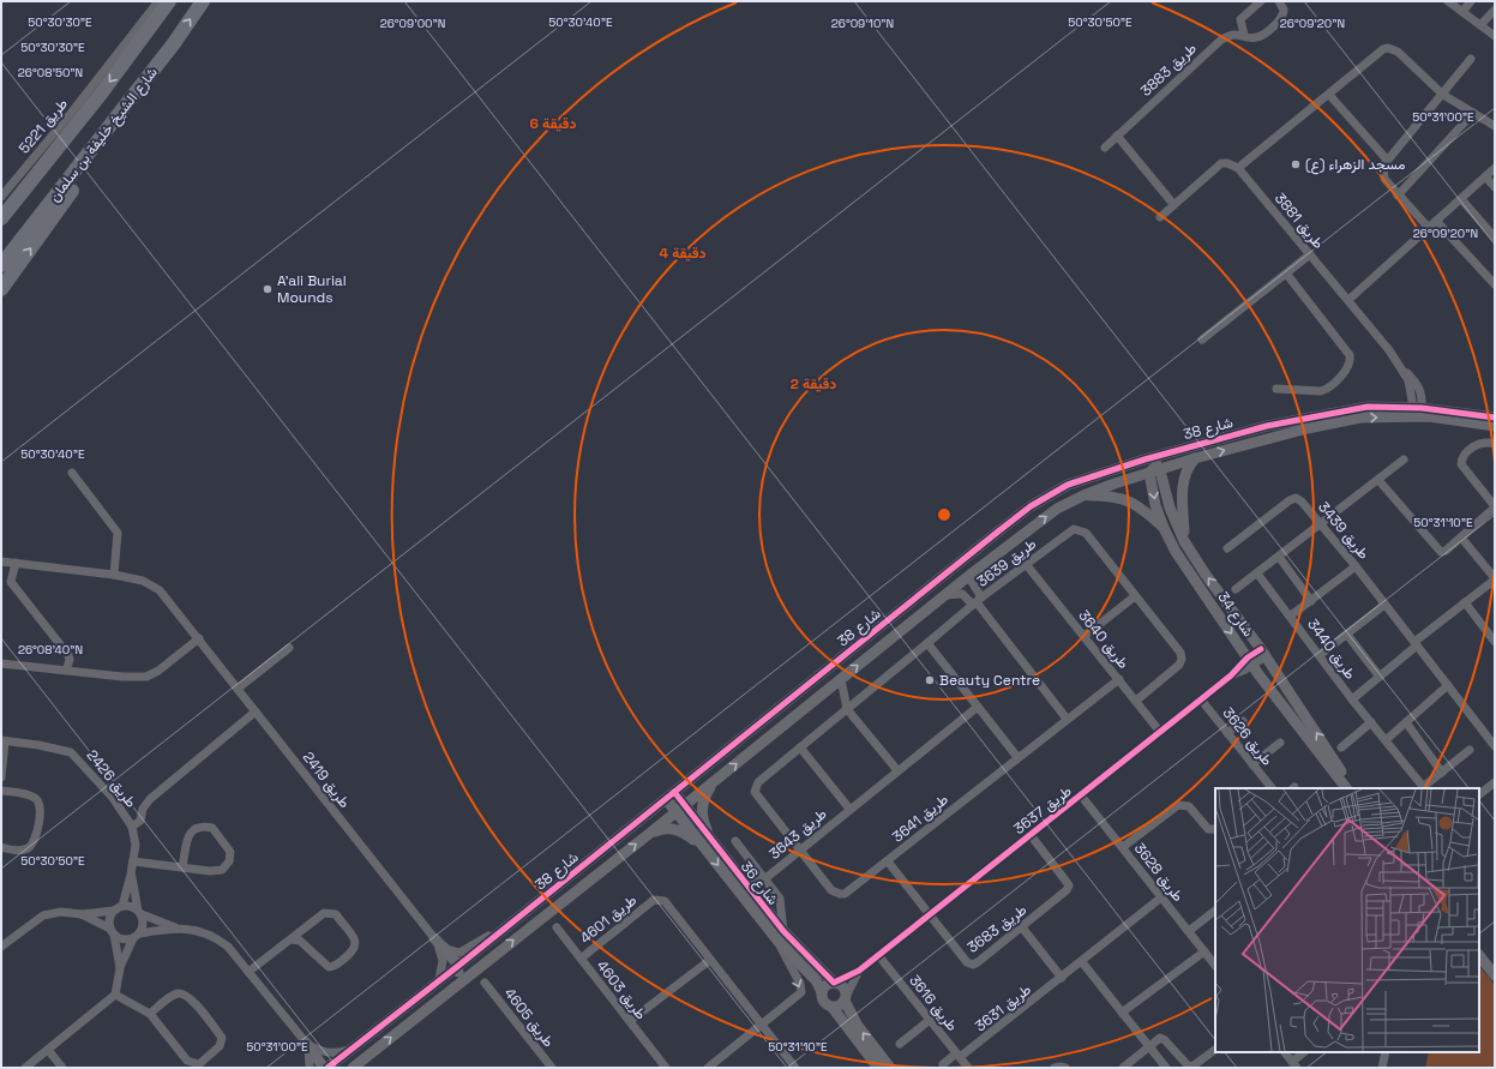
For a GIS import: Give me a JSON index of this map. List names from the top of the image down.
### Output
{
  "streets": {
    "highway": ["شارع الشيخ خليفة بن سلمان"],
    "street": [
      "طريق 3883",
      "طريق 5221",
      "طريق 3881",
      "شارع 38",
      "طريق 3439",
      "طريق 3639",
      "شارع 34",
      "طريق 3640",
      "طريق 3440",
      "طريق 3626",
      "طريق 2426",
      "طريق 2419",
      "طريق 3637",
      "طريق 3641",
      "طريق 3643",
      "طريق 3628",
      "شارع 36",
      "طريق 4601",
      "طريق 3683",
      "طريق 4603",
      "طريق 3616",
      "طريق 3631",
      "طريق 4605"
    ]
  },
  "crossings": [
    ["طريق 3881", "شارع 38"],
    ["شارع 38", "شارع 34"],
    ["شارع 38", "طريق 2419"],
    ["شارع 38", "شارع 36"],
    ["طريق 3639", "طريق 3640"],
    ["طريق 3639", "طريق 3641"],
    ["شارع 34", "طريق 3637"],
    ["طريق 3640", "طريق 3637"],
    ["طريق 3640", "طريق 3641"],
    ["طريق 3626", "طريق 3637"],
    ["طريق 3637", "طريق 3628"],
    ["طريق 3637", "شارع 36"],
    ["طريق 3637", "طريق 3683"],
    ["طريق 3637", "طريق 3616"],
    ["طريق 3641", "طريق 3643"],
    ["طريق 3641", "طريق 3683"],
    ["طريق 3643", "شارع 36"],
    ["طريق 3628", "طريق 3631"],
    ["طريق 4601", "طريق 4603"],
    ["طريق 3616", "طريق 3631"]
  ],
  "places": ["مسجد الزهراء (ع)", "A'ali Burial Mounds", "Beauty Centre"],
  "coordinates": [
    "50°30'30\"E",
    "50°30'40\"E",
    "50°30'50\"E",
    "26°09'00\"N",
    "26°09'10\"N",
    "26°09'20\"N",
    "26°08'50\"N",
    "50°31'00\"E",
    "50°31'10\"E",
    "26°08'40\"N"
  ],
  "rings": ["6 دقيقة", "4 دقيقة", "2 دقيقة"]
}
